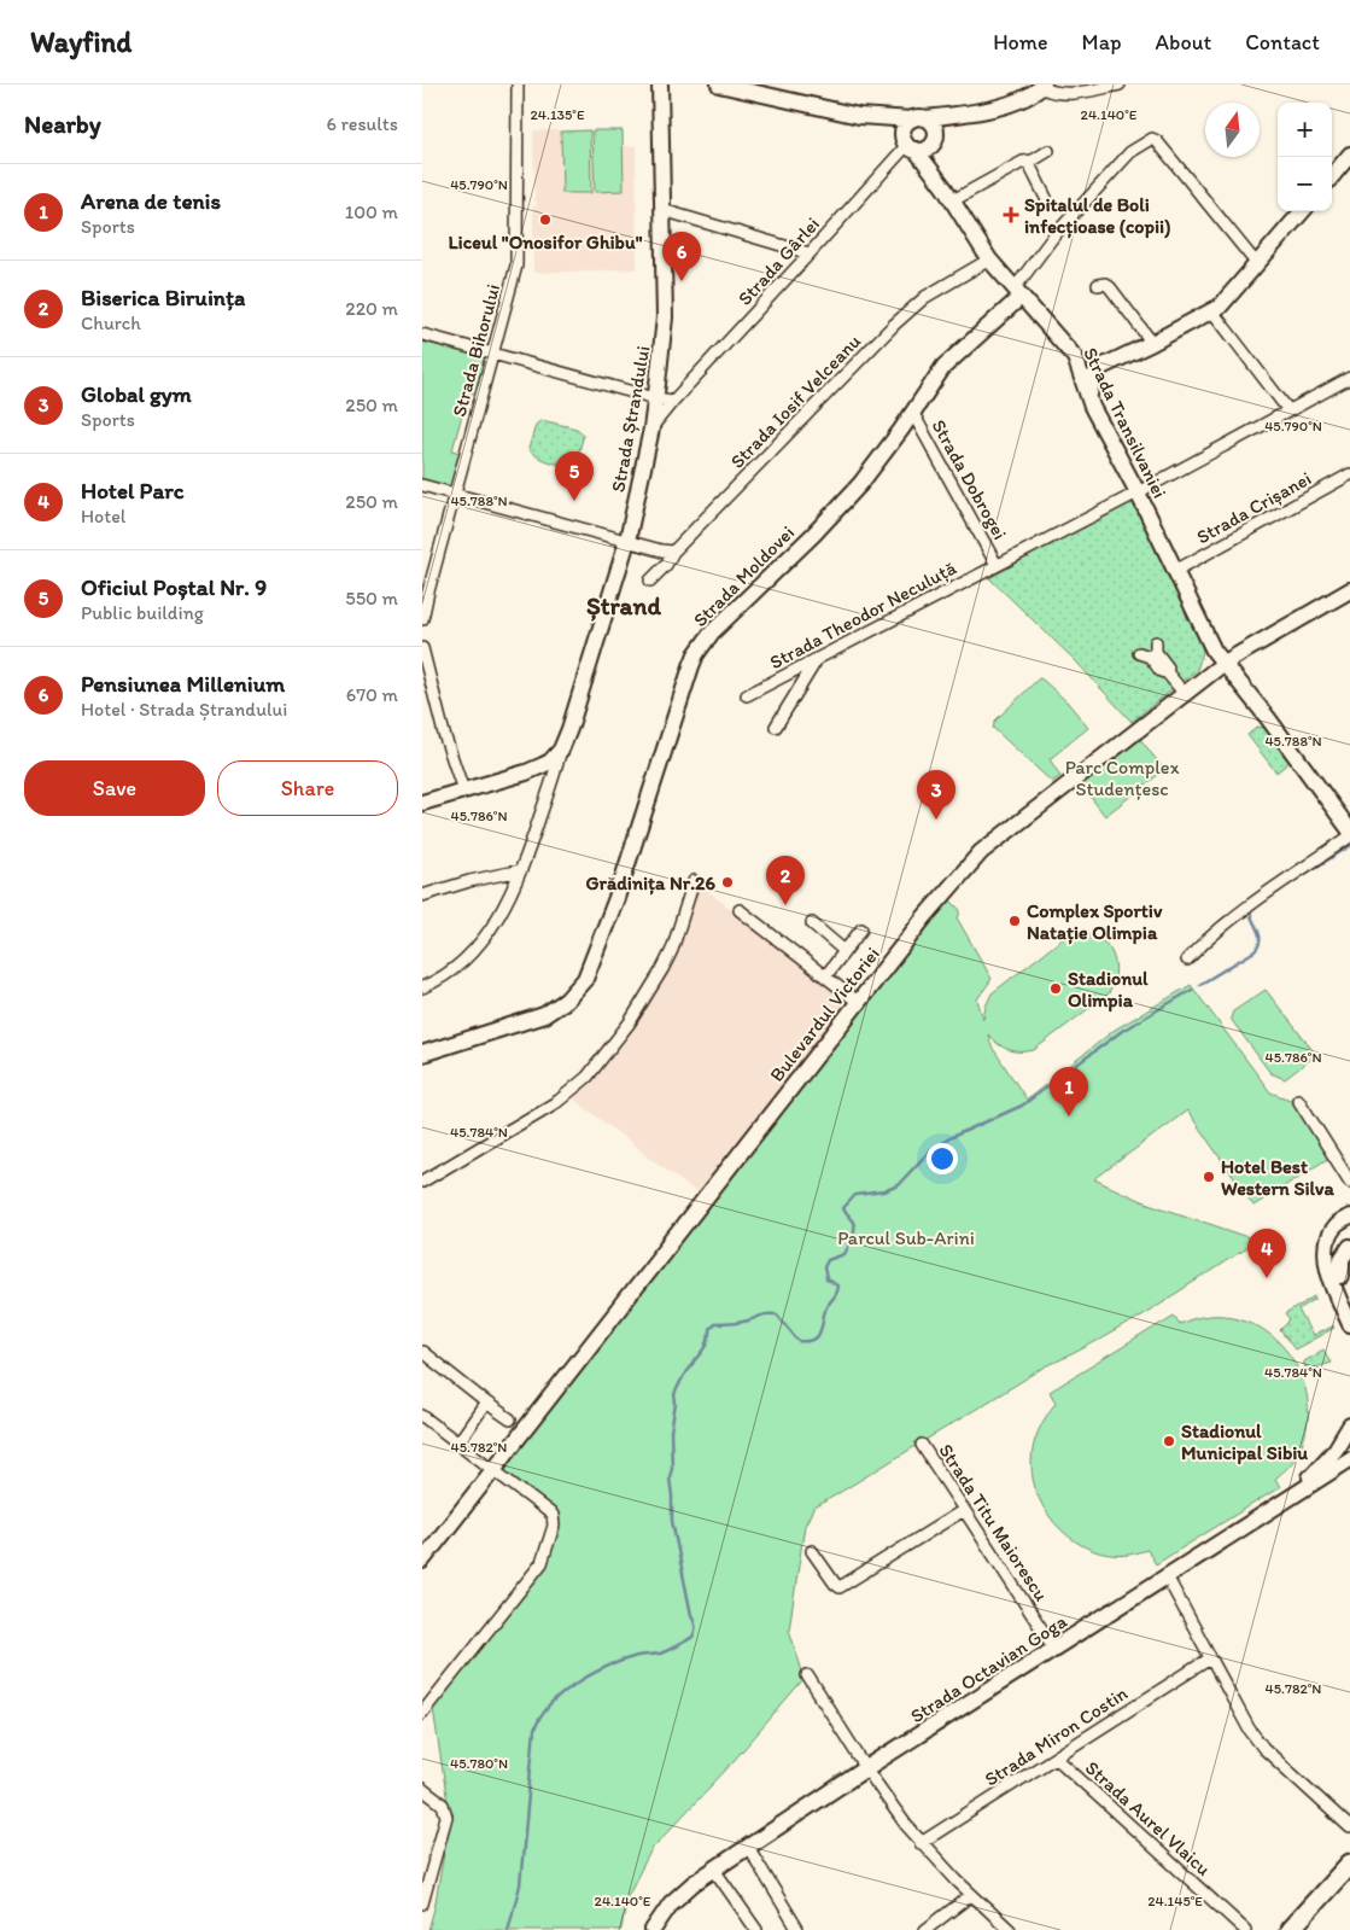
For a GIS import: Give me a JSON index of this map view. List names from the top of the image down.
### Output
{
  "streets": {
    "main road": [
      "Strada Ștrandului",
      "Strada Transilvaniei",
      "Strada Moldovei",
      "Bulevardul Victoriei",
      "Strada Octavian Goga"
    ],
    "street": [
      "Strada Gârlei",
      "Strada Bihorului",
      "Strada Iosif Velceanu",
      "Strada Dobrogei",
      "Strada Crișanei",
      "Strada Theodor Neculuță",
      "Strada Titu Maiorescu",
      "Strada Miron Costin",
      "Strada Aurel Vlaicu"
    ]
  },
  "crossings": [
    ["Strada Gârlei", "Strada Ștrandului"],
    ["Strada Gârlei", "Strada Transilvaniei"],
    ["Strada Iosif Velceanu", "Strada Transilvaniei"],
    ["Strada Transilvaniei", "Strada Crișanei"],
    ["Strada Transilvaniei", "Strada Moldovei"],
    ["Strada Transilvaniei", "Strada Theodor Neculuță"],
    ["Strada Transilvaniei", "Bulevardul Victoriei"],
    ["Strada Dobrogei", "Strada Moldovei"],
    ["Strada Dobrogei", "Strada Theodor Neculuță"],
    ["Strada Titu Maiorescu", "Strada Octavian Goga"],
    ["Strada Miron Costin", "Strada Aurel Vlaicu"]
  ],
  "districts": ["Ștrand"],
  "parks": ["Parc Complex Studențesc", "Parcul Sub-Arini"],
  "places": {
    "health": ["Spitalul de Boli infecțioase (copii)"],
    "other": [
      "Liceul \"Onosifor Ghibu\"",
      "Grădinița Nr.26",
      "Complex Sportiv Natație Olimpia",
      "Stadionul Olimpia",
      "Hotel Best Western Silva",
      "Stadionul Municipal Sibiu"
    ]
  },
  "north": "top",
  "page": {
    "header": "Wayfind",
    "nav": [
      "Home",
      "Map",
      "About",
      "Contact"
    ],
    "heading": ["Nearby", "6 results"],
    "map_buttons": ["+", "−"],
    "list": [
      {
        "mark": "1",
        "name": "Arena de tenis",
        "note": "Sports",
        "value": "100 m"
      },
      {
        "mark": "2",
        "name": "Biserica Biruința",
        "note": "Church",
        "value": "220 m"
      },
      {
        "mark": "3",
        "name": "Global gym",
        "note": "Sports",
        "value": "250 m"
      },
      {
        "mark": "4",
        "name": "Hotel Parc",
        "note": "Hotel",
        "value": "250 m"
      },
      {
        "mark": "5",
        "name": "Oficiul Poștal Nr. 9",
        "note": "Public building",
        "value": "550 m"
      },
      {
        "mark": "6",
        "name": "Pensiunea Millenium",
        "note": "Hotel · Strada Ștrandului",
        "value": "670 m"
      }
    ],
    "pins": [
      "6",
      "5",
      "3",
      "2",
      "1",
      "4"
    ],
    "buttons": ["Save", "Share"]
  },
  "coordinates": [
    "24.135°E",
    "24.140°E",
    "45.790°N",
    "45.788°N",
    "45.786°N",
    "45.784°N",
    "45.782°N",
    "45.780°N",
    "24.145°E"
  ]
}
